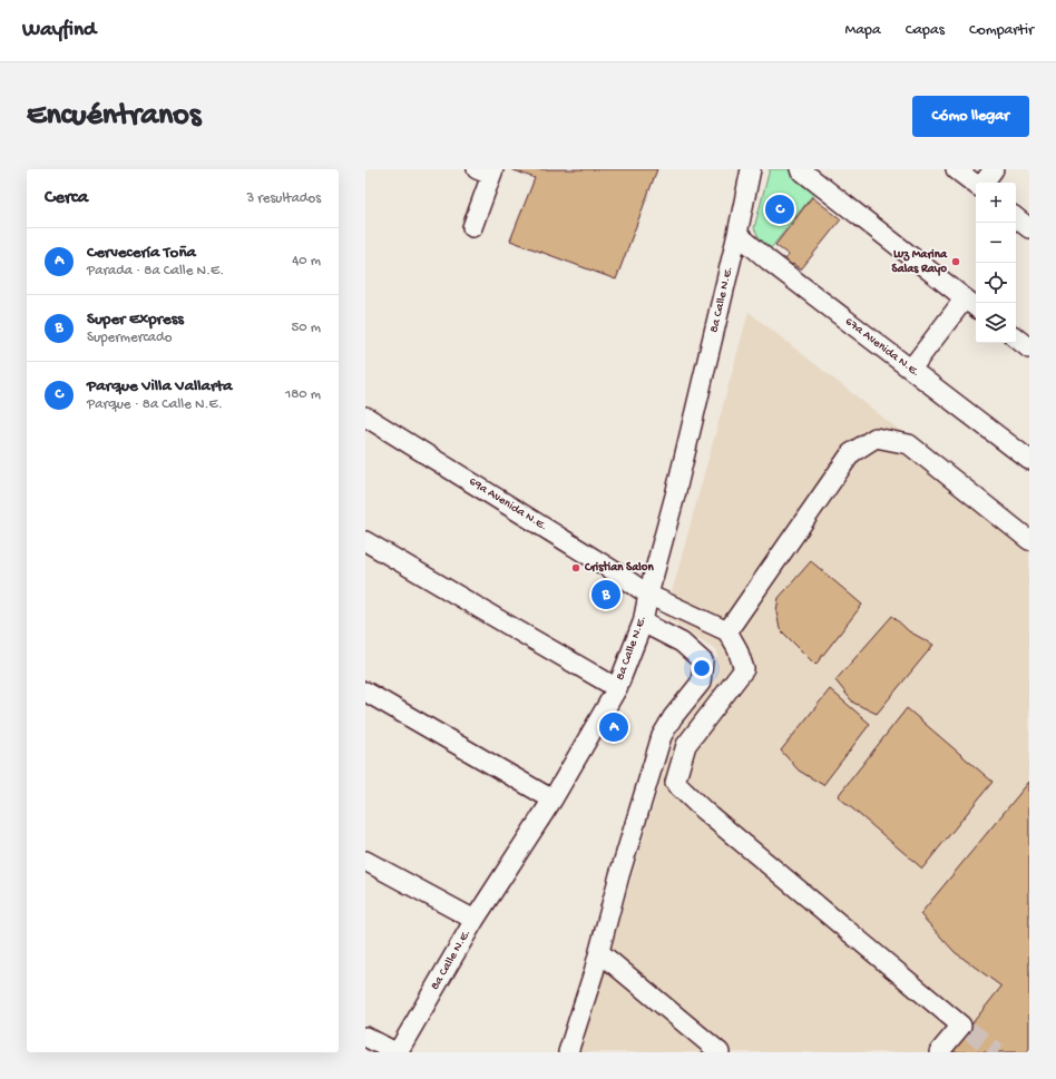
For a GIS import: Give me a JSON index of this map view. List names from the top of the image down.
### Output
{
  "streets": {
    "street": ["8a Calle N.E.", "67a Avenida N.E.", "69a Avenida N.E."]
  },
  "crossings": [
    ["8a Calle N.E.", "67a Avenida N.E."],
    ["8a Calle N.E.", "69a Avenida N.E."]
  ],
  "places": ["Luz Marina Salas Rayo", "Cristian Salon"],
  "page": {
    "header": "Wayfind",
    "nav": ["Mapa", "Capas", "Compartir"],
    "buttons": "Cómo llegar",
    "title": "Encuéntranos",
    "heading": ["Cerca", "3 resultados"],
    "map_buttons": ["+", "−"],
    "pins": ["C", "B", "A"],
    "list": [
      {
        "mark": "A",
        "name": "Cervecería Toña",
        "note": "Parada · 8a Calle N.E.",
        "value": "40 m"
      },
      {
        "mark": "B",
        "name": "Super Express",
        "note": "Supermercado",
        "value": "50 m"
      },
      {
        "mark": "C",
        "name": "Parque Villa Vallarta",
        "note": "Parque · 8a Calle N.E.",
        "value": "180 m"
      }
    ]
  }
}
